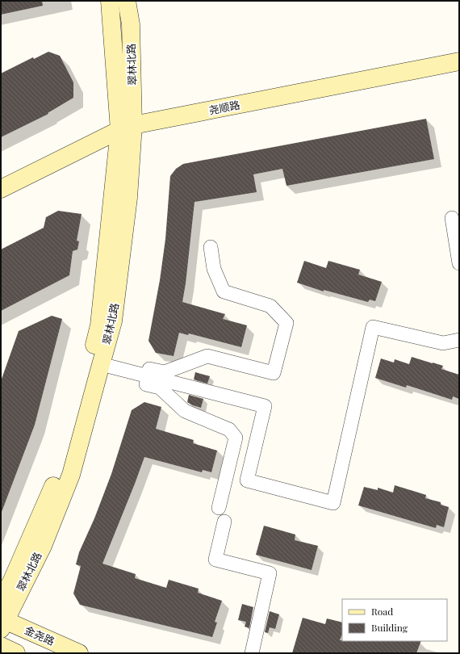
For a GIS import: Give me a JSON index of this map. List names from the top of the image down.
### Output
{
  "streets": {
    "main road": ["翠林北路", "尧顺路", "金尧路"]
  },
  "crossings": [
    ["翠林北路", "尧顺路"],
    ["翠林北路", "金尧路"]
  ],
  "legend": ["Road", "Building"]
}
